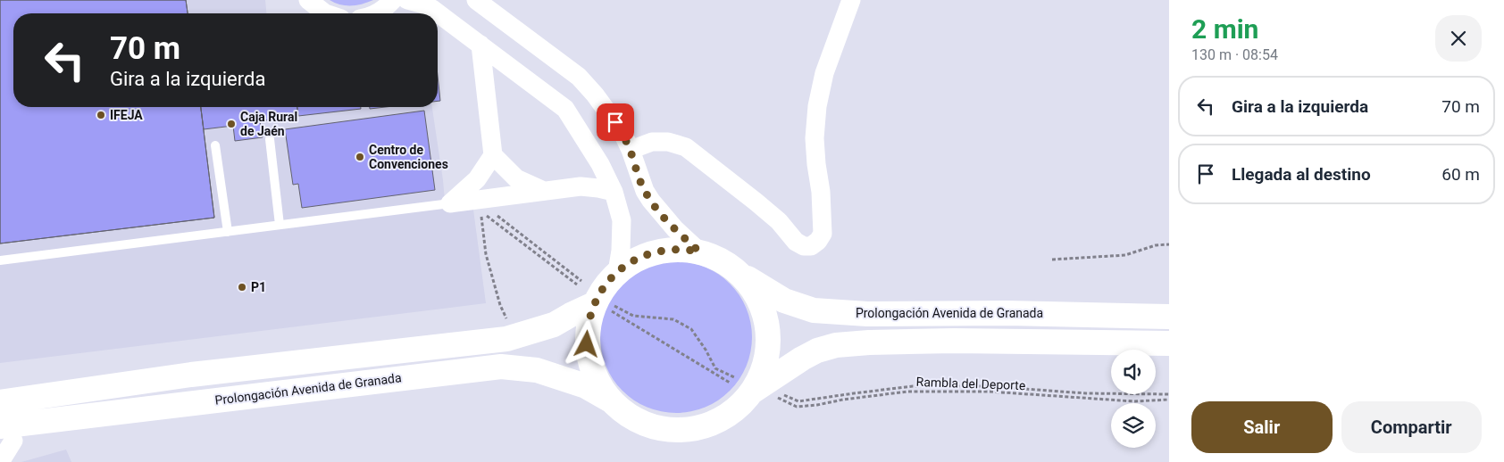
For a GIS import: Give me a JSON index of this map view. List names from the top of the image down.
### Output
{
  "streets": {
    "main road": ["Prolongación Avenida de Granada"],
    "path": ["Rambla del Deporte"]
  },
  "places": [
    "IFEJA",
    "Caja Rural de Jaén",
    "Centro de Convenciones",
    "P1"
  ],
  "page": {
    "heading": ["2 min", "130 m · 08:54"],
    "turn": ["70 m", "Gira a la izquierda"],
    "list": [
      {
        "name": "Gira a la izquierda",
        "value": "70 m"
      },
      {
        "name": "Llegada al destino",
        "value": "60 m"
      }
    ],
    "buttons": ["Salir", "Compartir"]
  }
}
